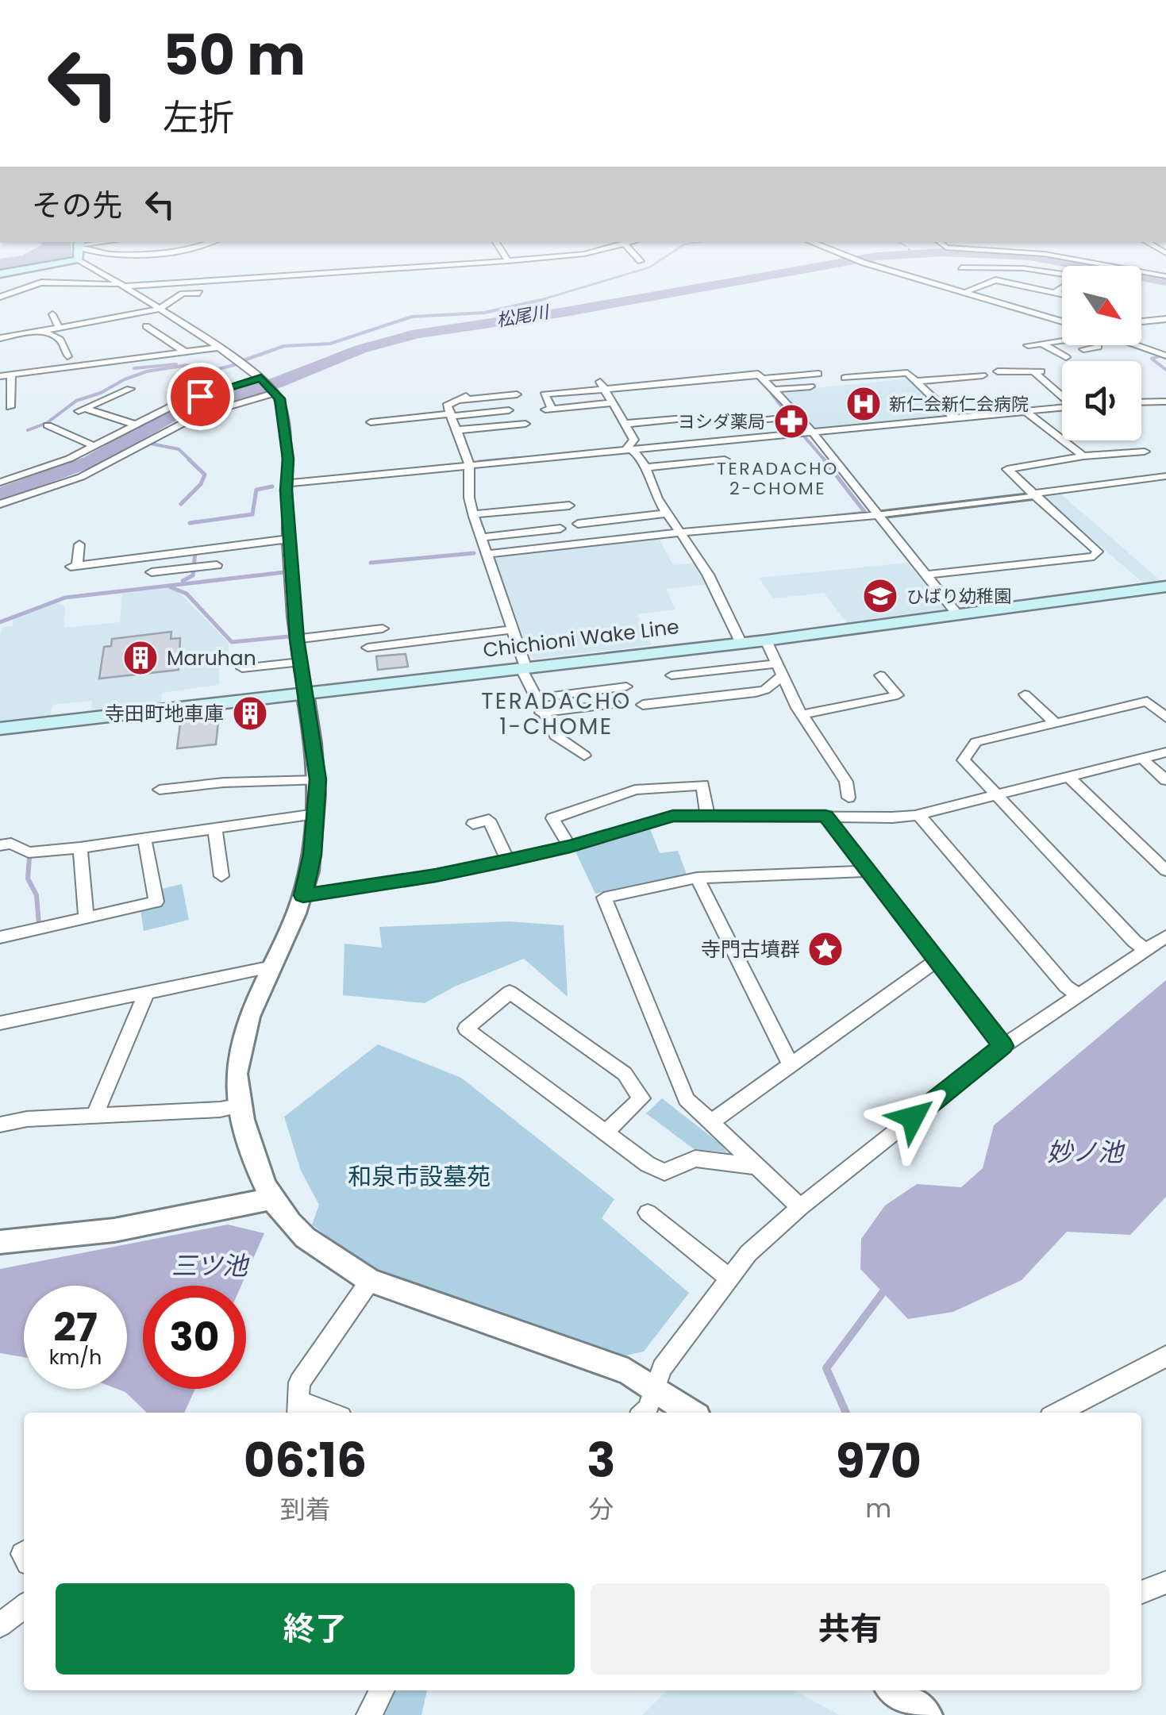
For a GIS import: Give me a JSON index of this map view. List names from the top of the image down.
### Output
{
  "streets": {
    "main road": ["Chichioni Wake Line"]
  },
  "districts": ["TERADACHO 2-CHOME", "TERADACHO 1-CHOME"],
  "water": ["松尾川", "妙ノ池", "三ツ池"],
  "parks": ["和泉市設墓苑"],
  "places": {
    "hospital": ["新仁会新仁会病院"],
    "pharmacy": ["ヨシダ薬局"],
    "school or university": ["ひばり幼稚園"],
    "building": ["Maruhan", "寺田町地車庫"],
    "place": ["寺門古墳群"]
  },
  "north": "bottom right",
  "page": {
    "turn": ["50 m", "左折"],
    "then": "その先",
    "speed": "27 km/h",
    "limit": "30",
    "eta": [
      "06:16",
      "到着",
      "3",
      "分",
      "970",
      "m"
    ],
    "buttons": ["終了", "共有"]
  }
}
